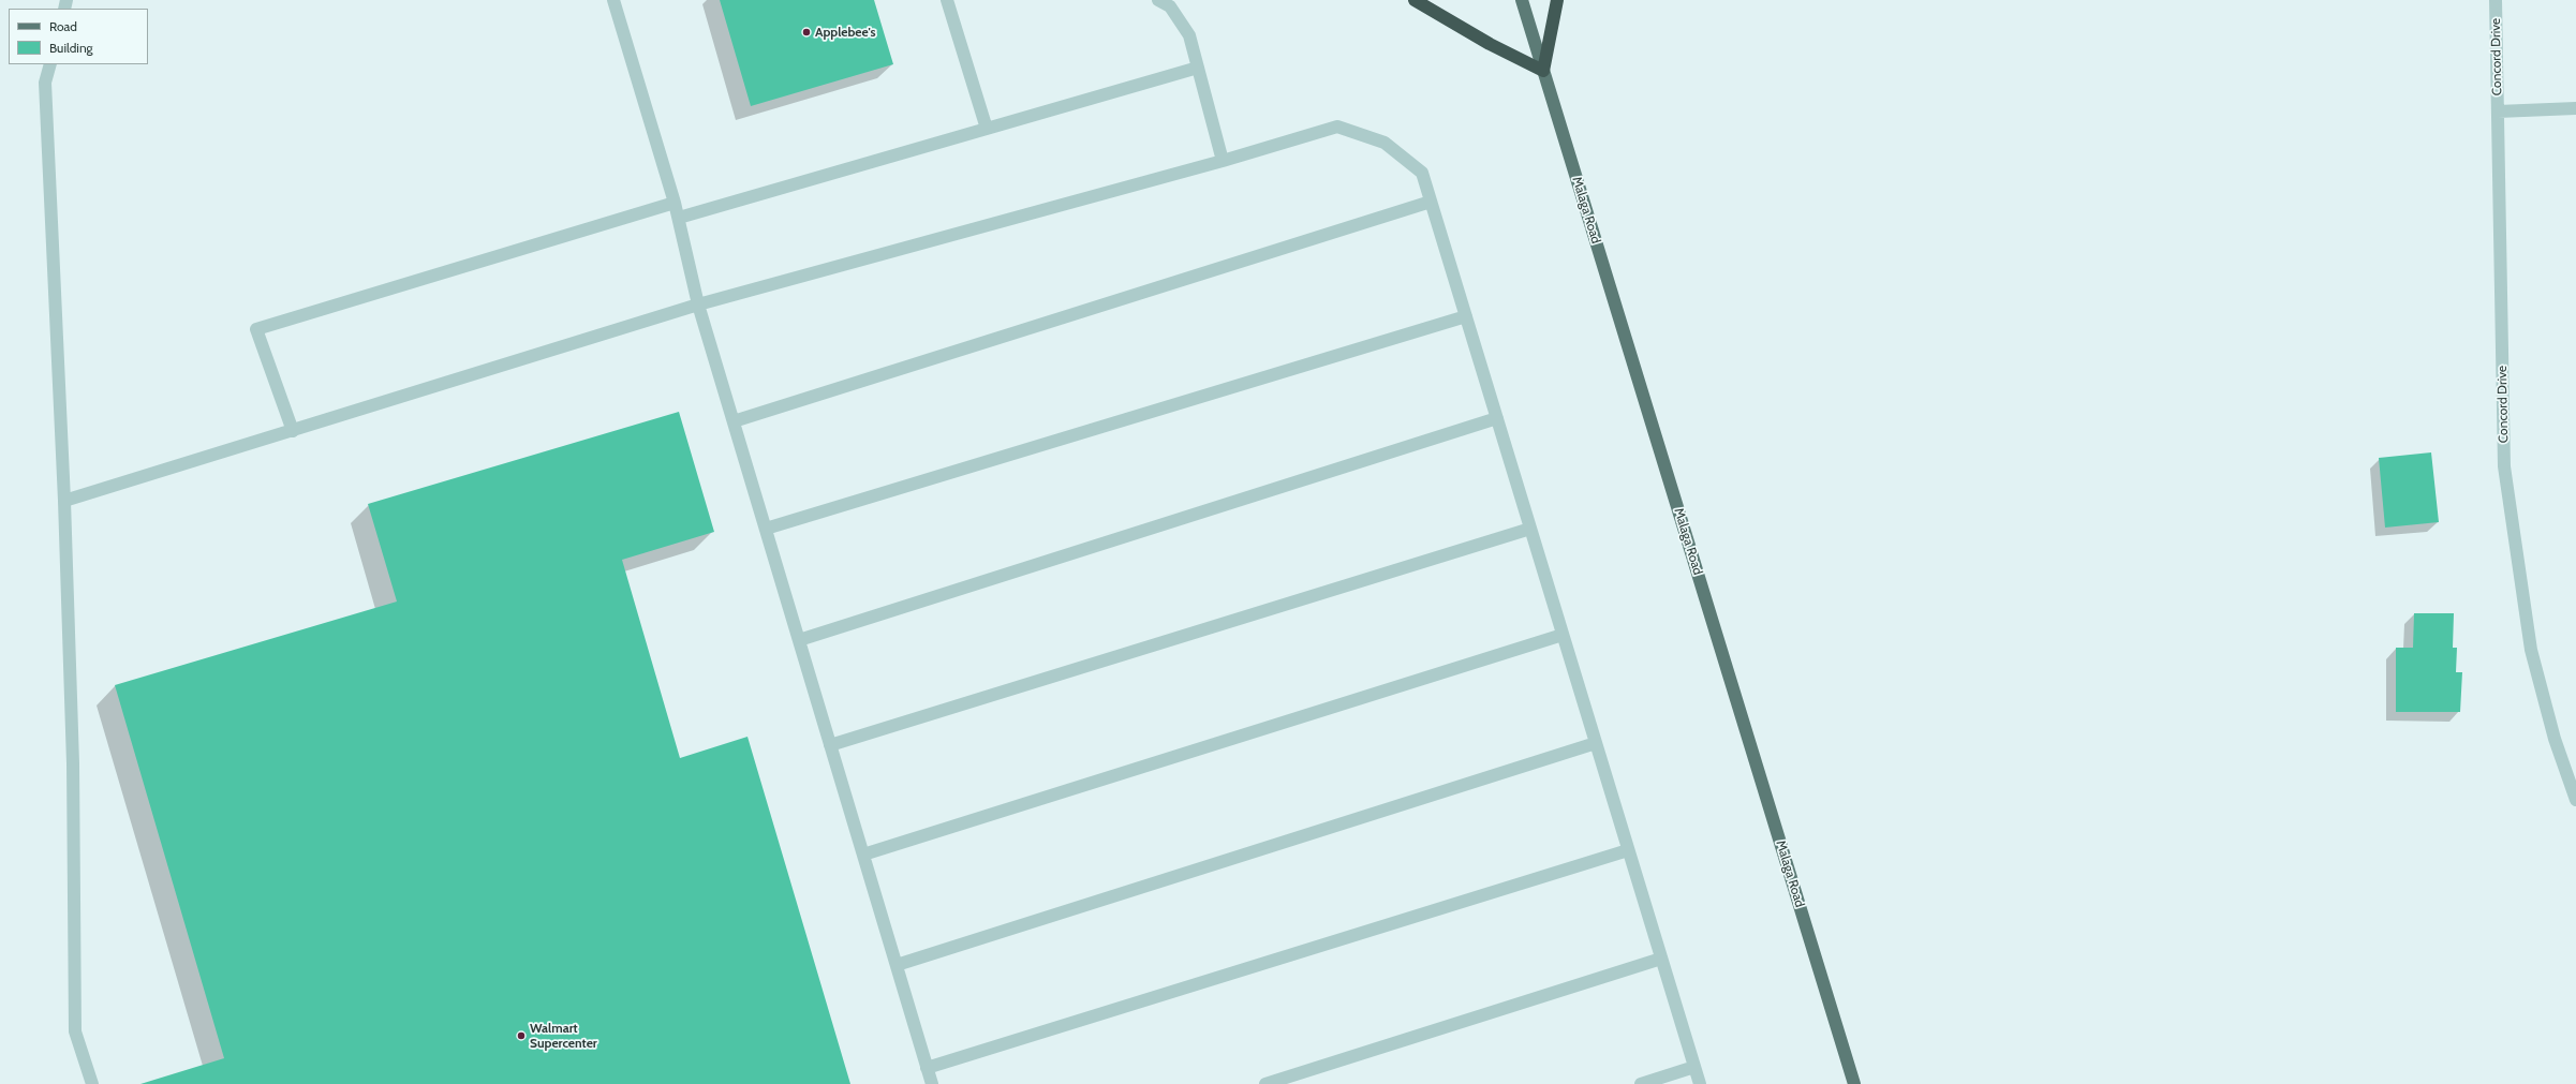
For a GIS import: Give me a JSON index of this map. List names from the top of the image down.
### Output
{
  "streets": {
    "main road": ["Malaga Road"],
    "street": ["Concord Drive"]
  },
  "places": ["Applebee's", "Walmart Supercenter"],
  "legend": ["Road", "Building"]
}
